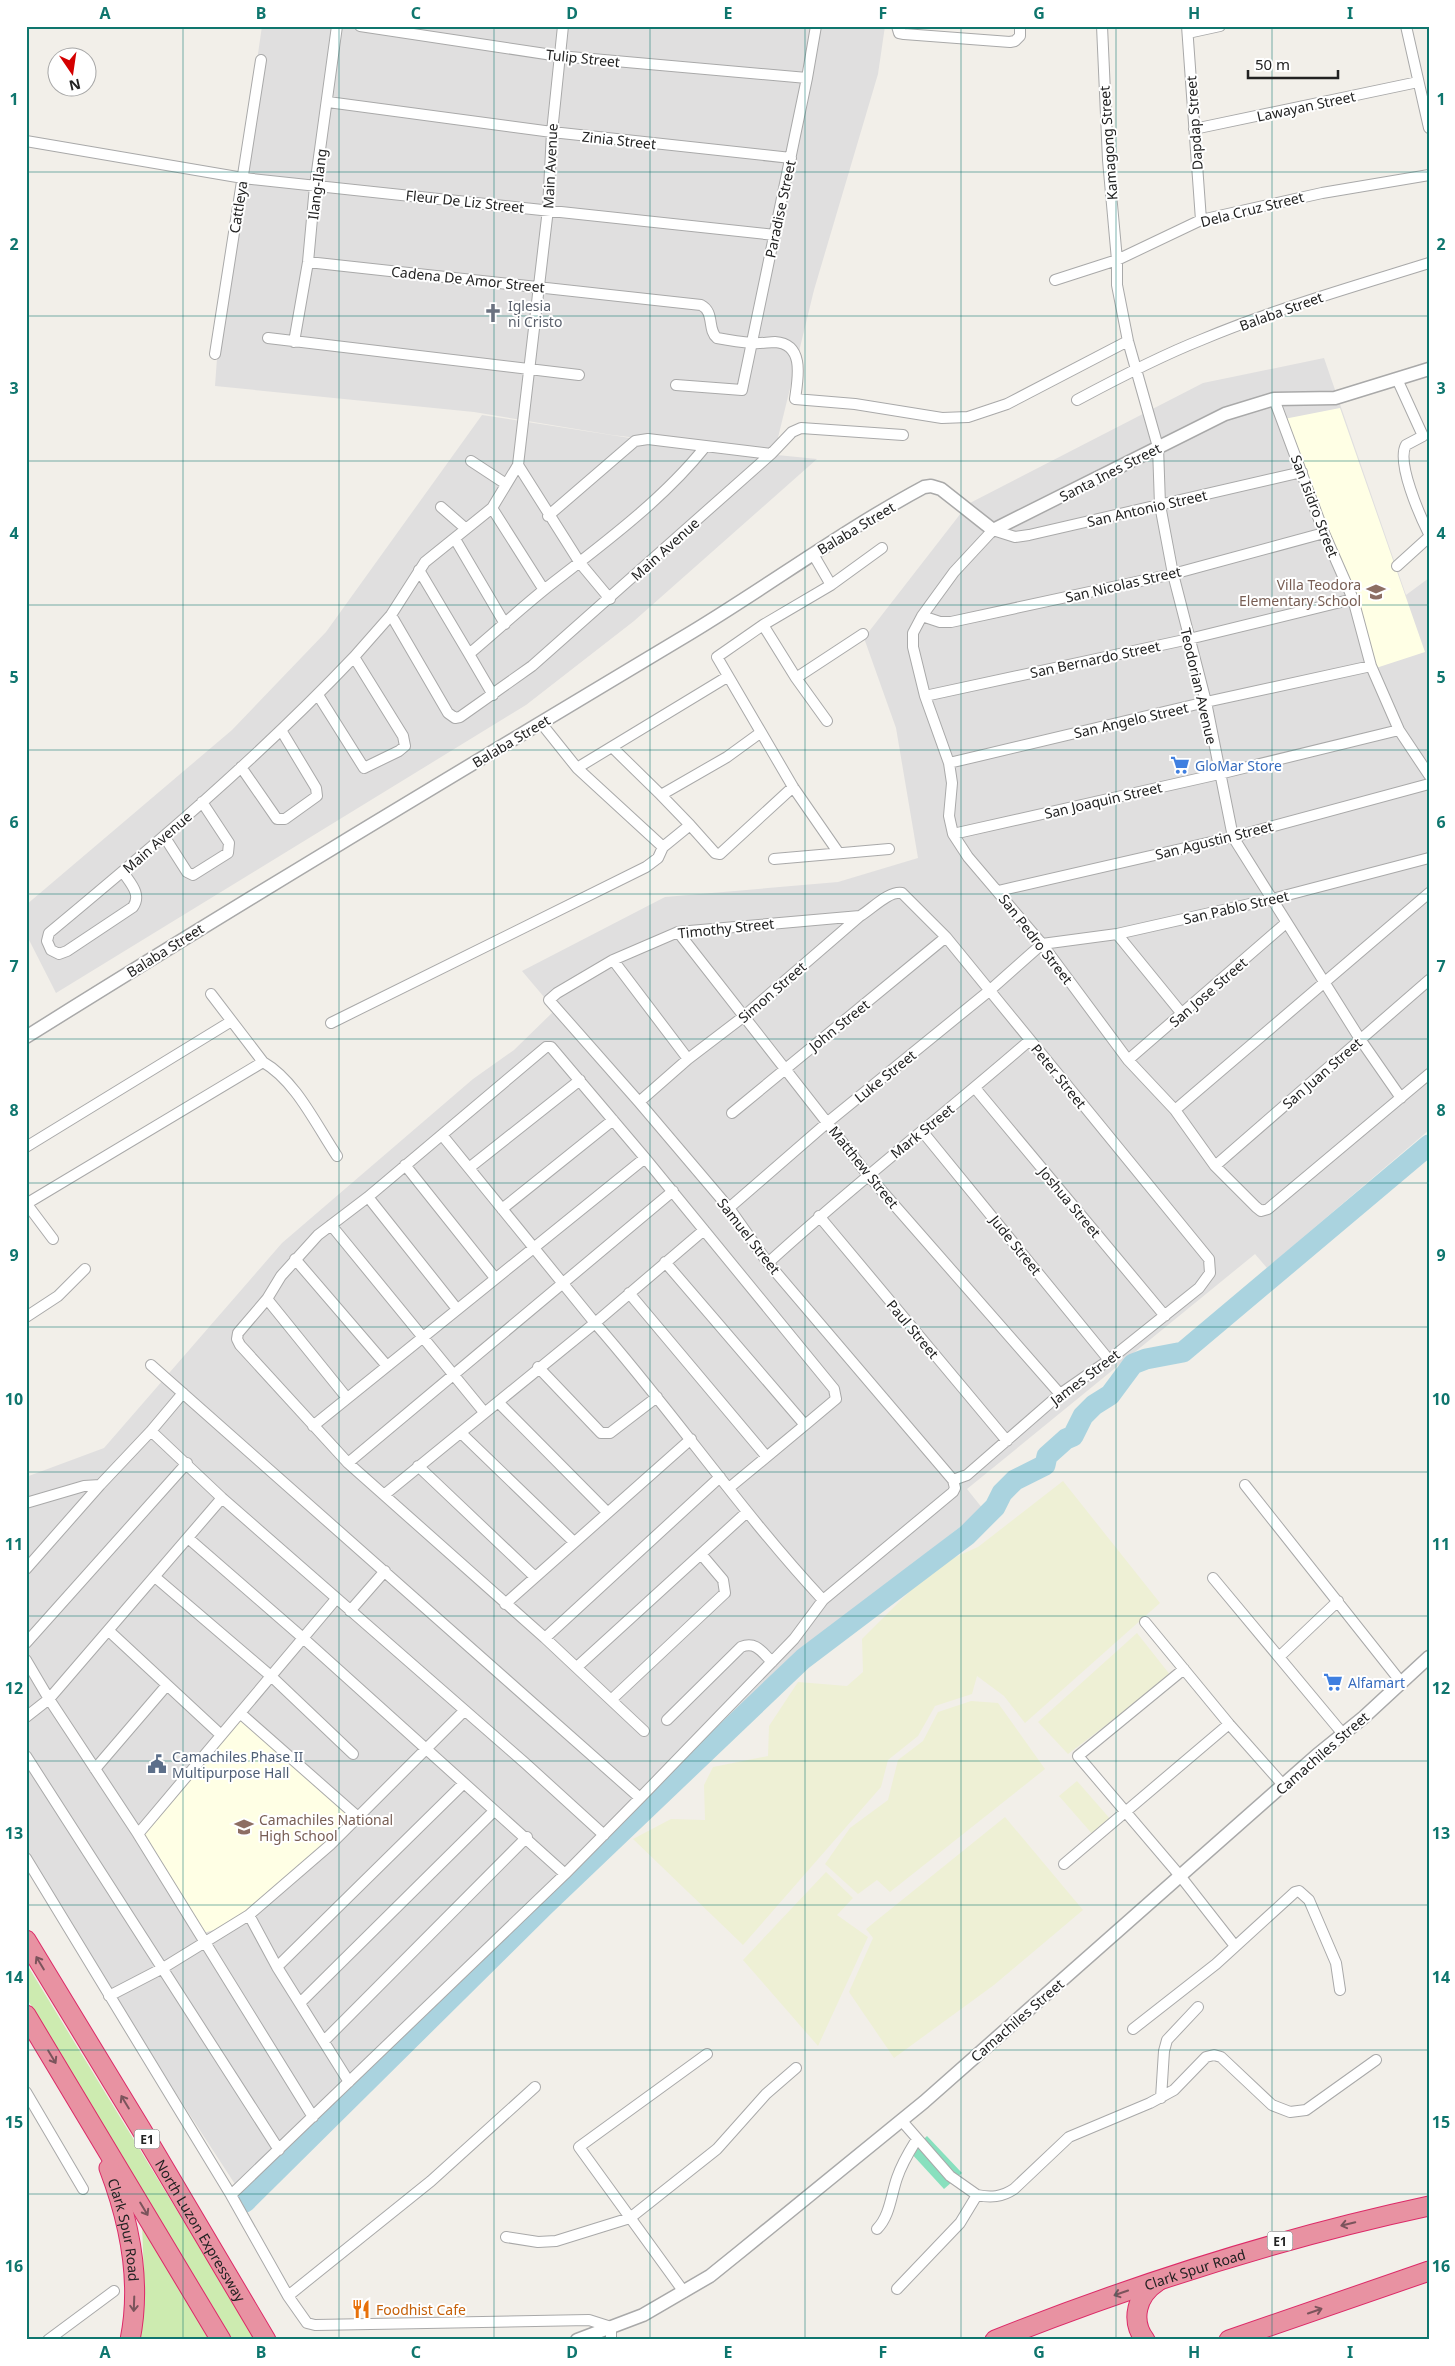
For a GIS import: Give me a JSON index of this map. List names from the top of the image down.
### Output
{
  "streets": {
    "highway": ["E1", "Clark Spur Road", "North Luzon Expressway"],
    "street": [
      "Tulip Street",
      "Lawayan Street",
      "Dapdap Street",
      "Zinia Street",
      "Kamagong Street",
      "Main Avenue",
      "Ilang-Ilang",
      "Fleur De Liz Street",
      "Cattleya",
      "Paradise Street",
      "Dela Cruz Street",
      "Cadena De Amor Street",
      "Balaba Street",
      "Santa Ines Street",
      "San Isidro Street",
      "San Antonio Street",
      "San Nicolas Street",
      "San Bernardo Street",
      "Teodorian Avenue",
      "San Angelo Street",
      "San Joaquin Street",
      "San Agustin Street",
      "San Pablo Street",
      "Timothy Street",
      "San Pedro Street",
      "Simon Street",
      "San Jose Street",
      "John Street",
      "San Juan Street",
      "Luke Street",
      "Peter Street",
      "Mark Street",
      "Matthew Street",
      "Joshua Street",
      "Samuel Street",
      "Jude Street",
      "Paul Street",
      "James Street",
      "Camachiles Street"
    ]
  },
  "crossings": [
    ["Tulip Street", "Main Avenue"],
    ["Tulip Street", "Paradise Street"],
    ["Lawayan Street", "Dapdap Street"],
    ["Dapdap Street", "Dela Cruz Street"],
    ["Zinia Street", "Main Avenue"],
    ["Zinia Street", "Ilang-Ilang"],
    ["Zinia Street", "Paradise Street"],
    ["Kamagong Street", "Dela Cruz Street"],
    ["Kamagong Street", "Teodorian Avenue"],
    ["Main Avenue", "Fleur De Liz Street"],
    ["Main Avenue", "Cadena De Amor Street"],
    ["Ilang-Ilang", "Fleur De Liz Street"],
    ["Ilang-Ilang", "Cadena De Amor Street"],
    ["Fleur De Liz Street", "Cattleya"],
    ["Fleur De Liz Street", "Paradise Street"],
    ["Paradise Street", "Cadena De Amor Street"],
    ["Dela Cruz Street", "Teodorian Avenue"],
    ["Balaba Street", "Santa Ines Street"],
    ["Balaba Street", "San Antonio Street"],
    ["Balaba Street", "Teodorian Avenue"],
    ["Santa Ines Street", "San Isidro Street"],
    ["Santa Ines Street", "San Antonio Street"],
    ["Santa Ines Street", "San Nicolas Street"],
    ["Santa Ines Street", "Teodorian Avenue"],
    ["Santa Ines Street", "San Pedro Street"],
    ["San Isidro Street", "San Antonio Street"],
    ["San Isidro Street", "San Nicolas Street"],
    ["San Isidro Street", "San Bernardo Street"],
    ["San Isidro Street", "San Angelo Street"],
    ["San Isidro Street", "San Joaquin Street"],
    ["San Antonio Street", "Teodorian Avenue"],
    ["San Nicolas Street", "Teodorian Avenue"],
    ["San Nicolas Street", "San Pedro Street"],
    ["San Bernardo Street", "Teodorian Avenue"],
    ["San Bernardo Street", "San Pedro Street"],
    ["Teodorian Avenue", "San Angelo Street"],
    ["Teodorian Avenue", "San Joaquin Street"],
    ["Teodorian Avenue", "San Agustin Street"],
    ["Teodorian Avenue", "San Pablo Street"],
    ["Teodorian Avenue", "San Pedro Street"],
    ["Teodorian Avenue", "San Jose Street"],
    ["Teodorian Avenue", "San Juan Street"],
    ["San Angelo Street", "San Pedro Street"],
    ["San Joaquin Street", "San Pedro Street"],
    ["San Agustin Street", "San Pedro Street"],
    ["San Pablo Street", "San Pedro Street"],
    ["San Pablo Street", "Luke Street"],
    ["Timothy Street", "Simon Street"],
    ["Timothy Street", "Matthew Street"],
    ["Timothy Street", "Samuel Street"],
    ["San Pedro Street", "San Jose Street"],
    ["San Pedro Street", "San Juan Street"],
    ["San Pedro Street", "Luke Street"],
    ["Simon Street", "Peter Street"],
    ["Simon Street", "Matthew Street"],
    ["Simon Street", "Samuel Street"],
    ["John Street", "Peter Street"],
    ["John Street", "Matthew Street"],
    ["Luke Street", "Peter Street"],
    ["Luke Street", "Matthew Street"],
    ["Luke Street", "Samuel Street"],
    ["Peter Street", "Mark Street"],
    ["Peter Street", "James Street"],
    ["Mark Street", "Matthew Street"],
    ["Mark Street", "Joshua Street"],
    ["Mark Street", "Samuel Street"],
    ["Mark Street", "Jude Street"],
    ["Mark Street", "Paul Street"],
    ["Matthew Street", "James Street"],
    ["Joshua Street", "James Street"],
    ["Samuel Street", "James Street"],
    ["Jude Street", "James Street"],
    ["Paul Street", "James Street"]
  ],
  "places": {
    "church": ["Iglesia ni Cristo"],
    "school or university": ["Villa Teodora Elementary School", "Camachiles National High School"],
    "supermarket": ["GloMar Store", "Alfamart"],
    "public building": ["Camachiles Phase II Multipurpose Hall"],
    "restaurant": ["Foodhist Cafe"]
  },
  "scale_bar": "50 m",
  "north": "bottom",
  "grid": {
    "columns": [
      "A",
      "B",
      "C",
      "D",
      "E",
      "F",
      "G",
      "H",
      "I"
    ],
    "rows": [
      "1",
      "2",
      "3",
      "4",
      "5",
      "6",
      "7",
      "8",
      "9",
      "10",
      "11",
      "12",
      "13",
      "14",
      "15",
      "16"
    ]
  }
}
